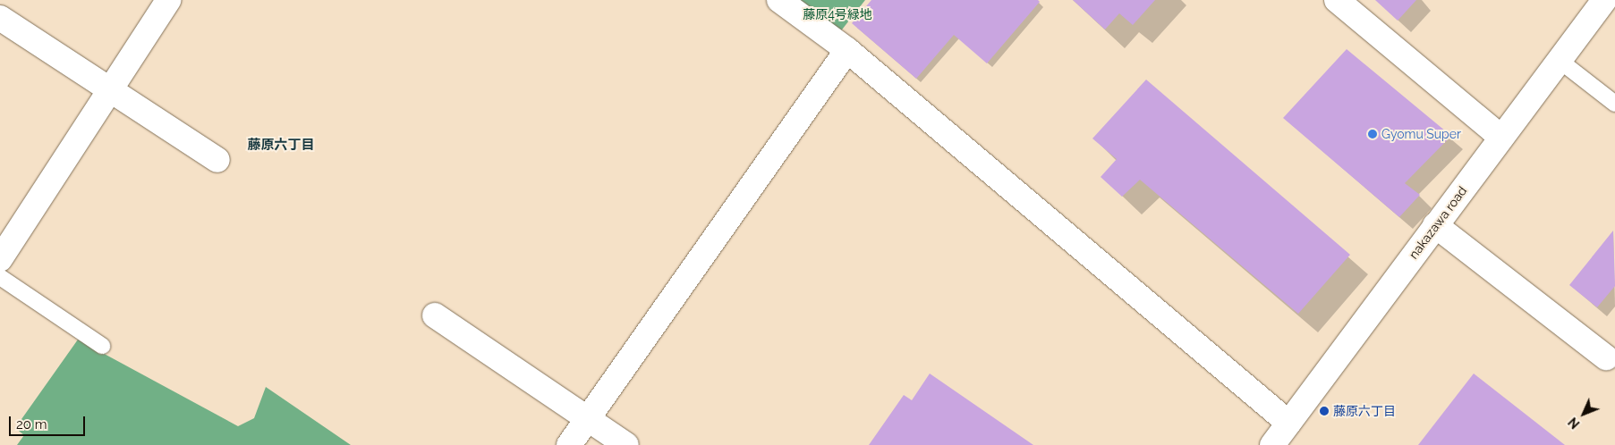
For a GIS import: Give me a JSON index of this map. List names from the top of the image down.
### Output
{
  "streets": {
    "street": ["nakazawa road"]
  },
  "districts": ["藤原六丁目"],
  "parks": ["藤原4号緑地"],
  "places": ["Gyomu Super", "藤原六丁目"],
  "scale_bar": "20 m",
  "north": "bottom left"
}
